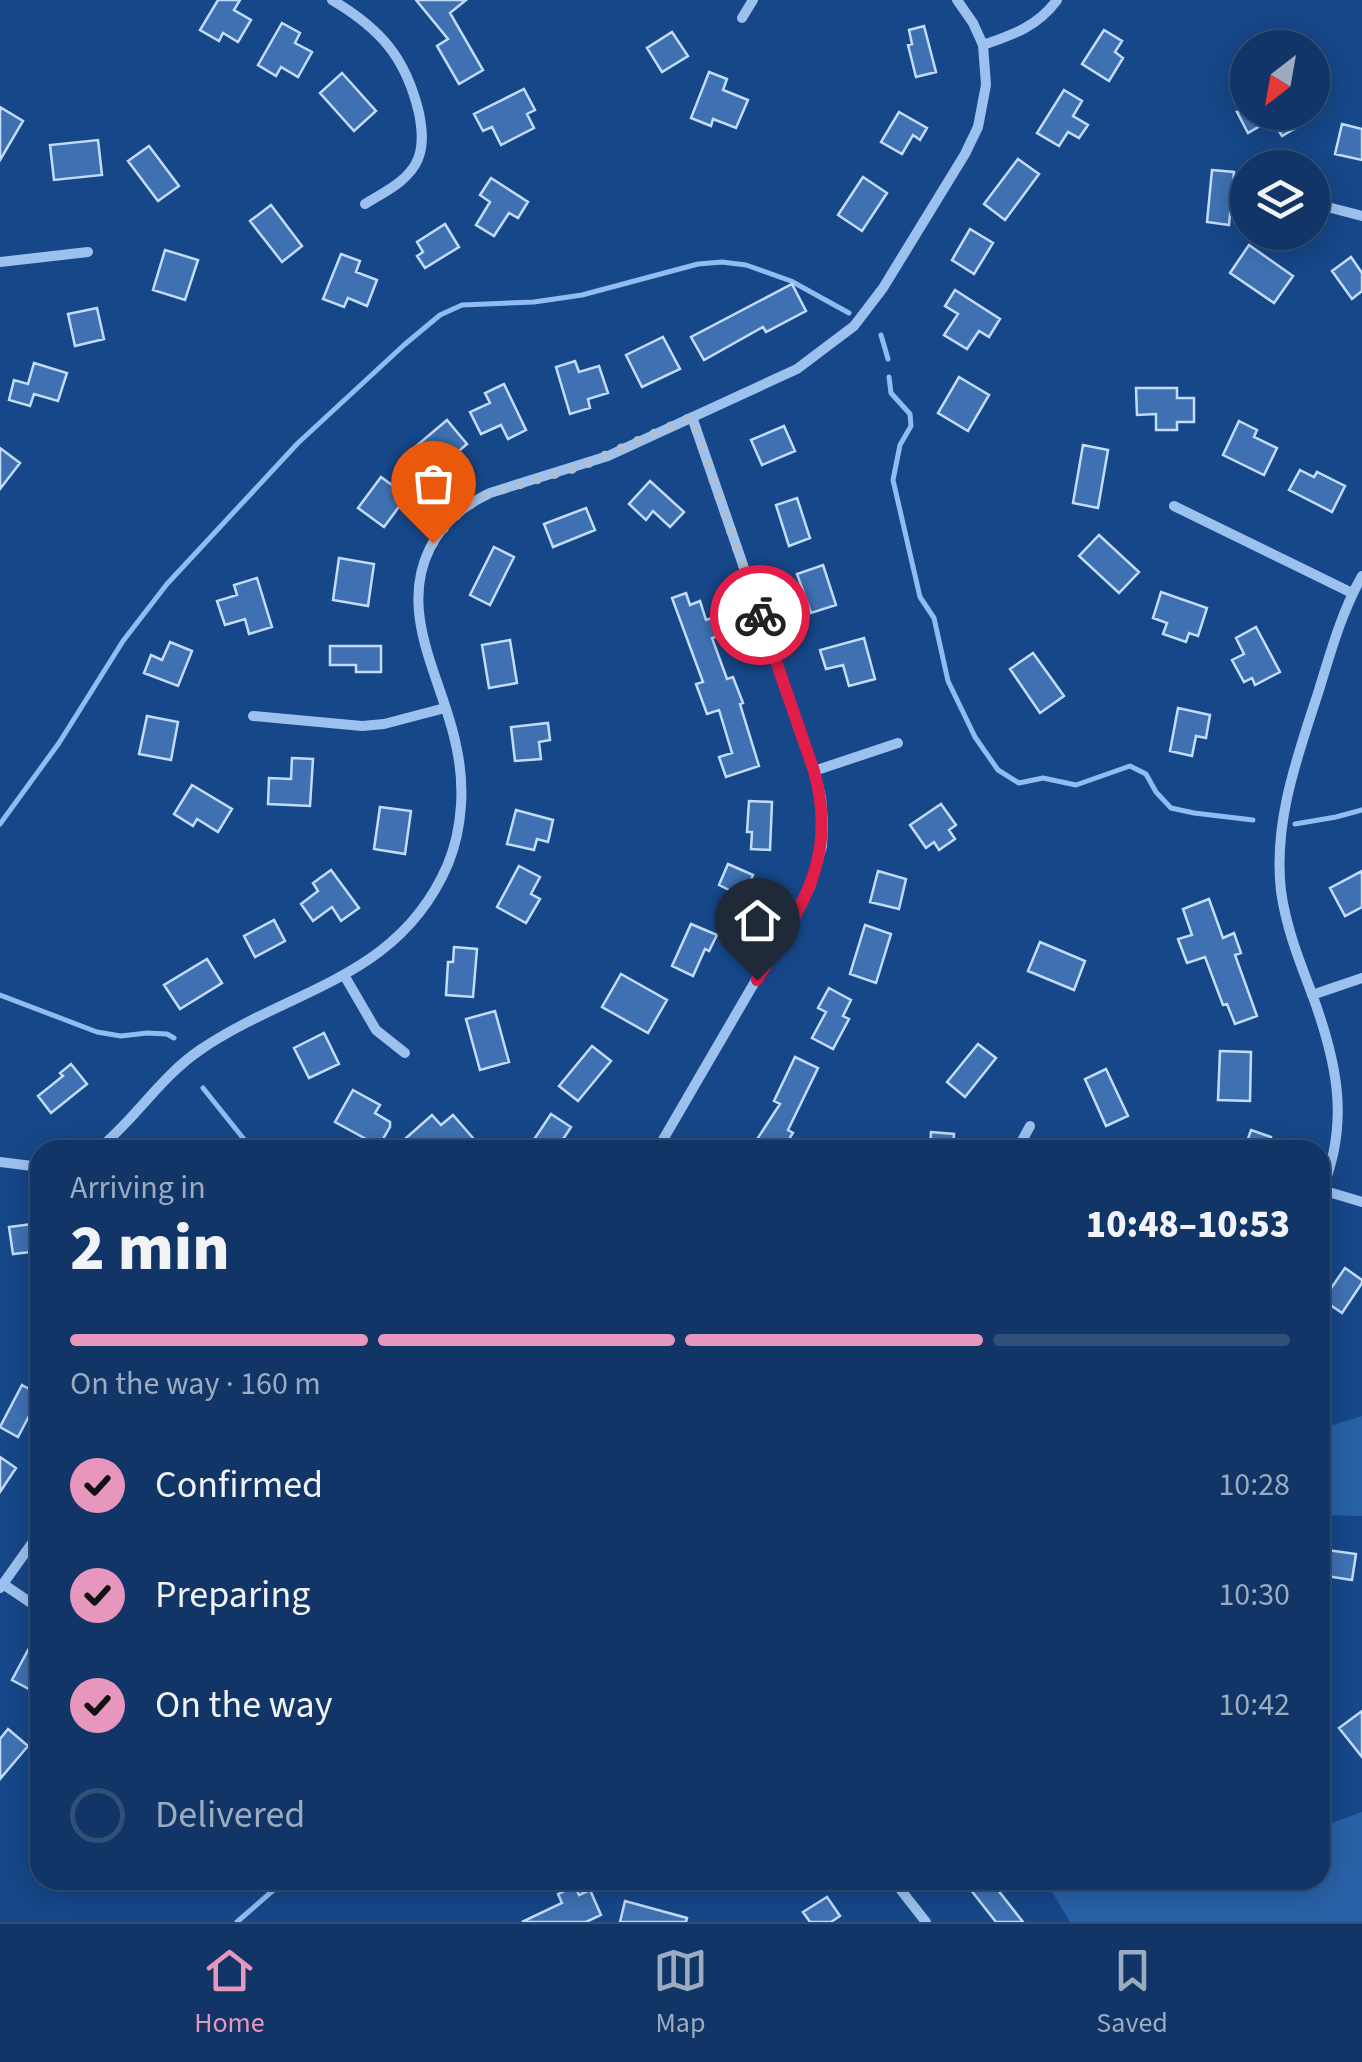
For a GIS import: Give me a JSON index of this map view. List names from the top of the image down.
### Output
{
  "north": "bottom left",
  "page": {
    "heading": ["2 min", "Arriving in", "10:48–10:53"],
    "bar": "On the way · 160 m",
    "list": [
      ["Confirmed", "10:28"],
      ["Preparing", "10:30"],
      ["On the way", "10:42"],
      "Delivered"
    ],
    "tabs": ["Home", "Map", "Saved"]
  }
}
